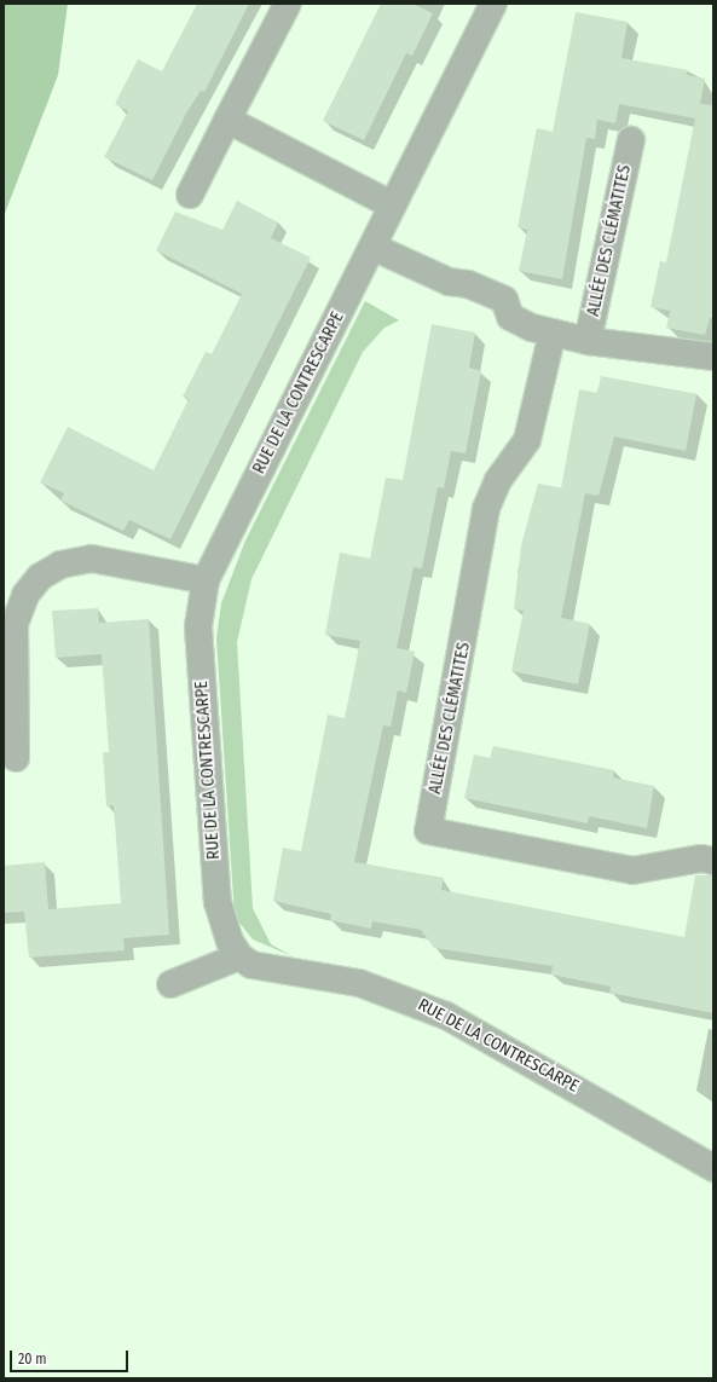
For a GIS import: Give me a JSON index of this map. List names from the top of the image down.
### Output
{
  "streets": {
    "street": ["ALLÉE DES CLÉMATITES", "RUE DE LA CONTRESCARPE"]
  },
  "crossings": [
    ["ALLÉE DES CLÉMATITES", "RUE DE LA CONTRESCARPE"]
  ],
  "scale_bar": "20 m"
}
